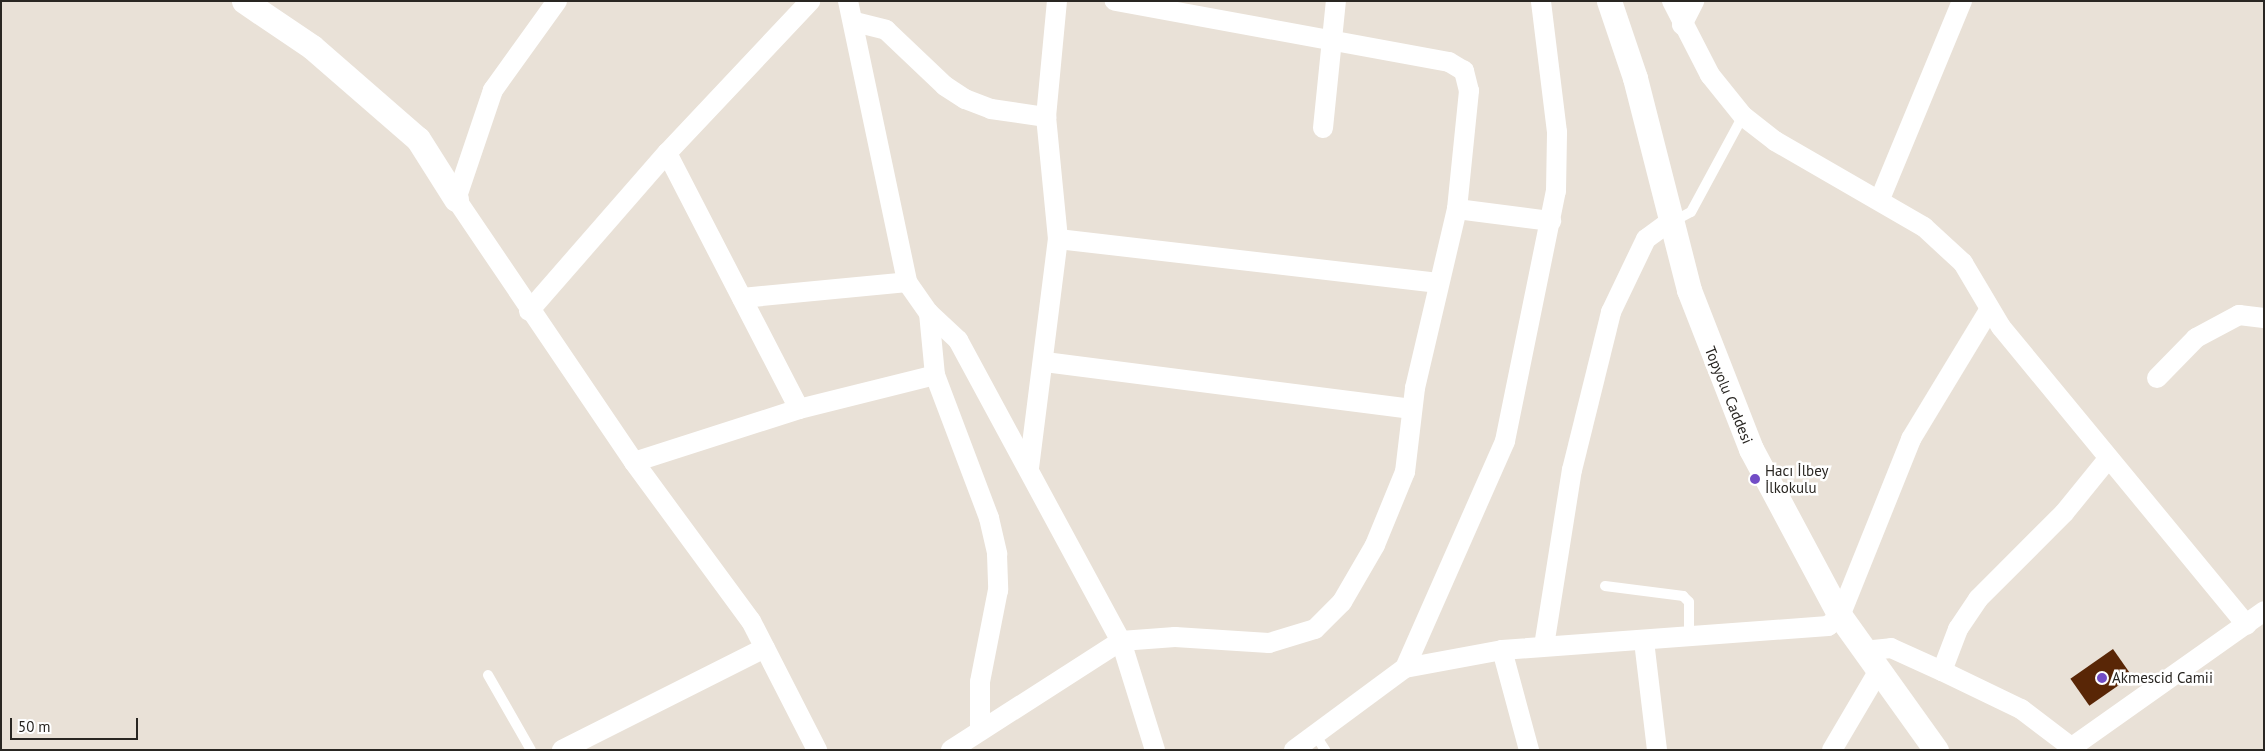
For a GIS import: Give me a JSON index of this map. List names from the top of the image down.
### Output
{
  "streets": {
    "street": ["Topyolu Caddesi"]
  },
  "places": ["Hacı İlbey İlkokulu", "Akmescid Camii"],
  "scale_bar": "50 m"
}
